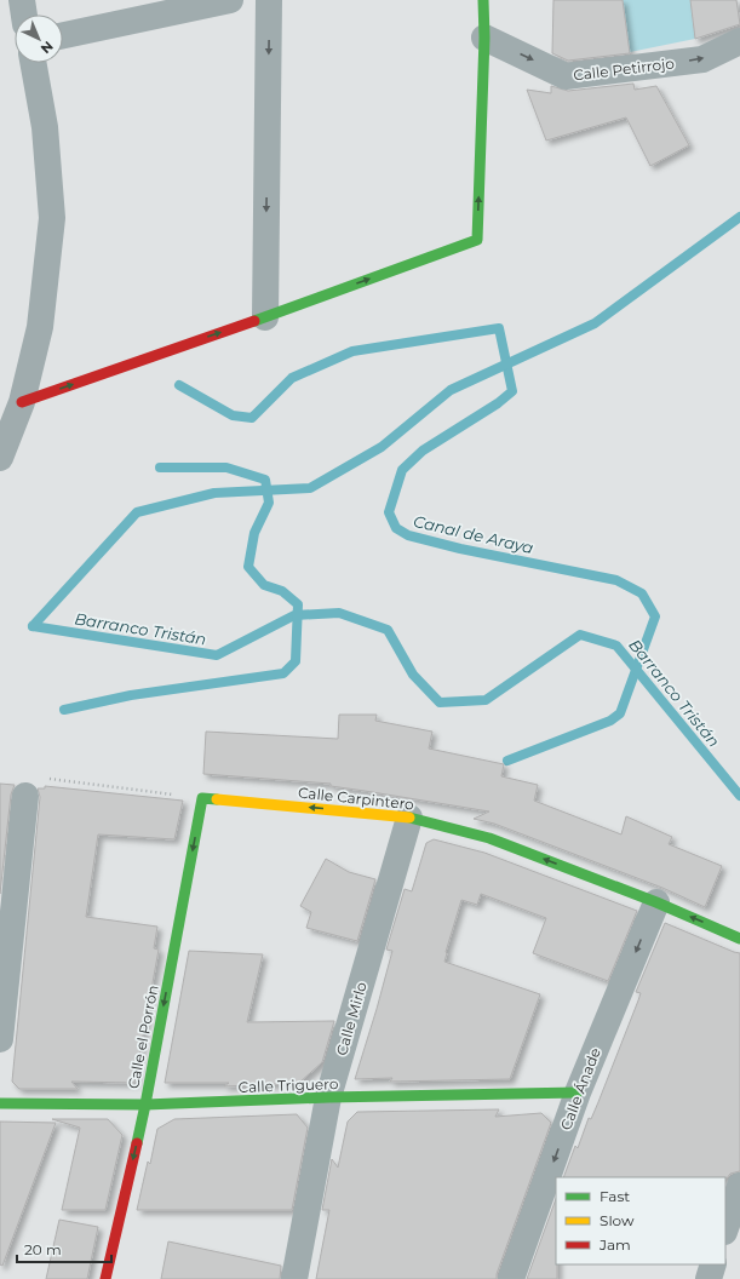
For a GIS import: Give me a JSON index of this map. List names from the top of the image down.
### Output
{
  "streets": {
    "street": [
      "Calle Petirrojo",
      "Calle Carpintero",
      "Calle Mirlo",
      "Calle el Porrón",
      "Calle Triguero",
      "Calle Ánade"
    ]
  },
  "crossings": [
    ["Calle Carpintero", "Calle Mirlo"],
    ["Calle Carpintero", "Calle el Porrón"],
    ["Calle Carpintero", "Calle Ánade"],
    ["Calle Mirlo", "Calle Triguero"],
    ["Calle el Porrón", "Calle Triguero"],
    ["Calle Triguero", "Calle Ánade"]
  ],
  "one_way": [
    "Calle Petirrojo",
    "Calle Carpintero",
    "Calle el Porrón",
    "Calle Ánade"
  ],
  "water": ["Canal de Araya", "Barranco Tristán"],
  "legend": ["Fast", "Slow", "Jam"],
  "scale_bar": "20 m",
  "north": "bottom right"
}
